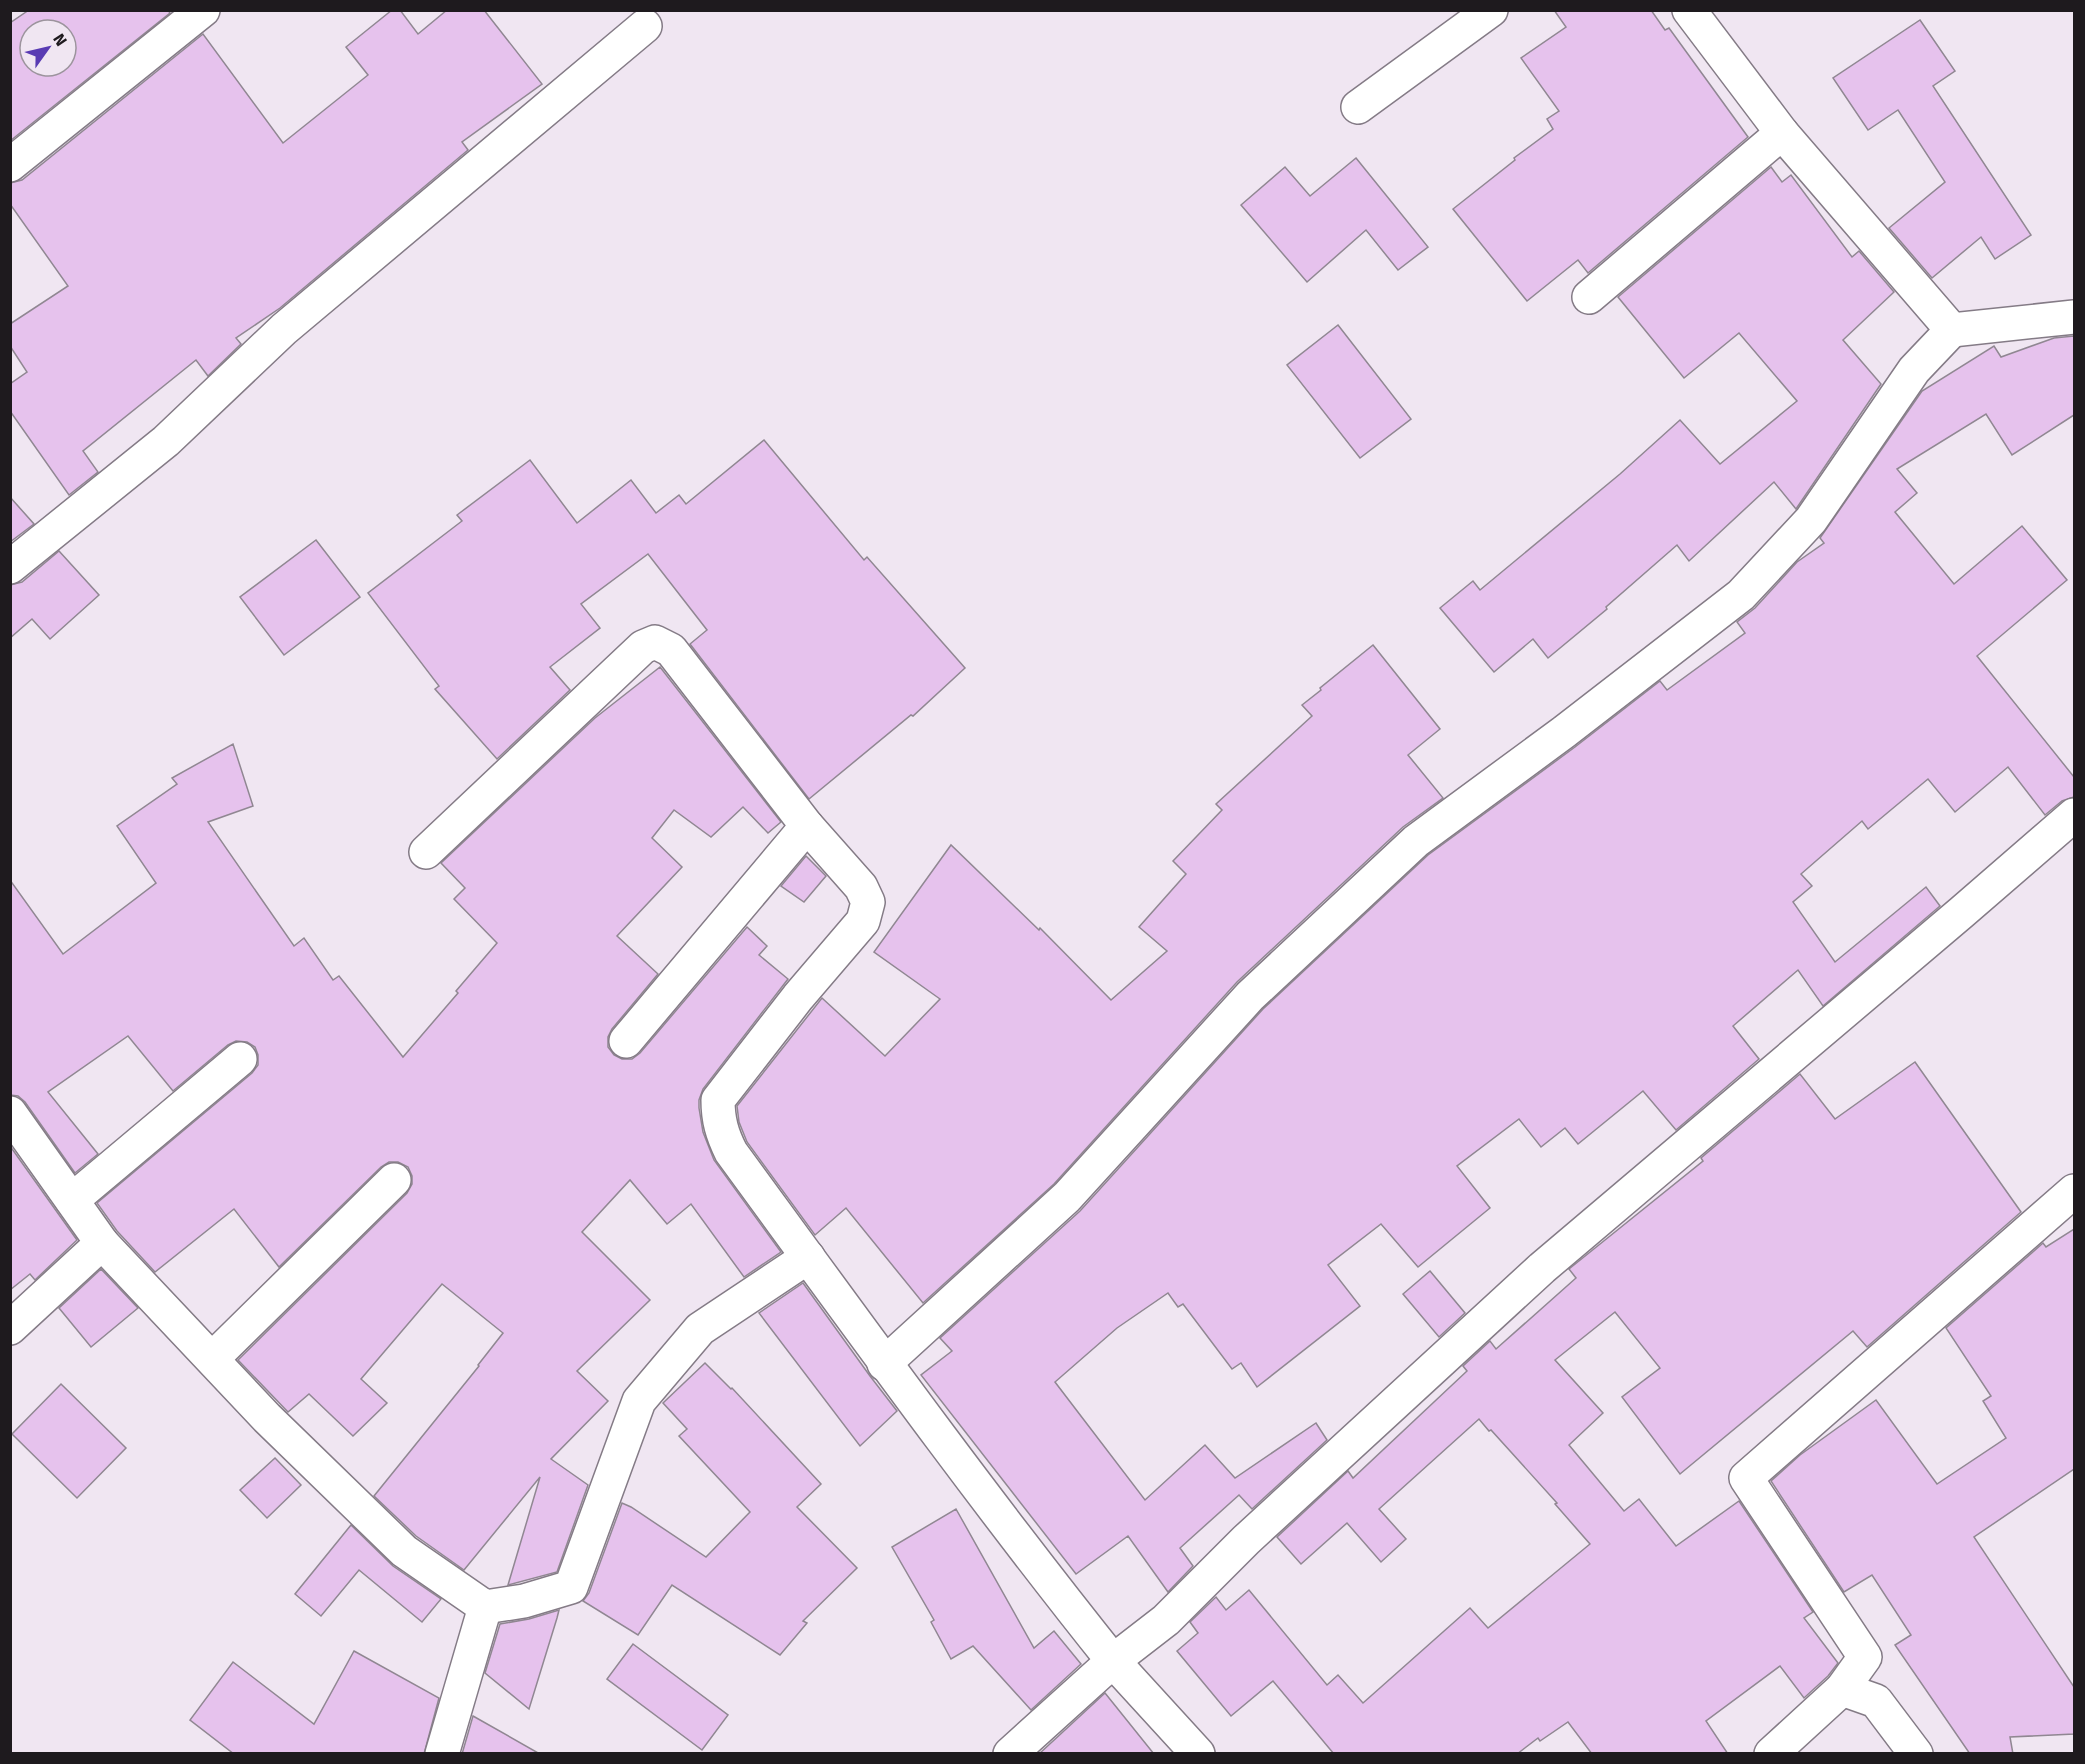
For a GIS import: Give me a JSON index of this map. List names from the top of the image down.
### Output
{
  "north": "top right"
}
